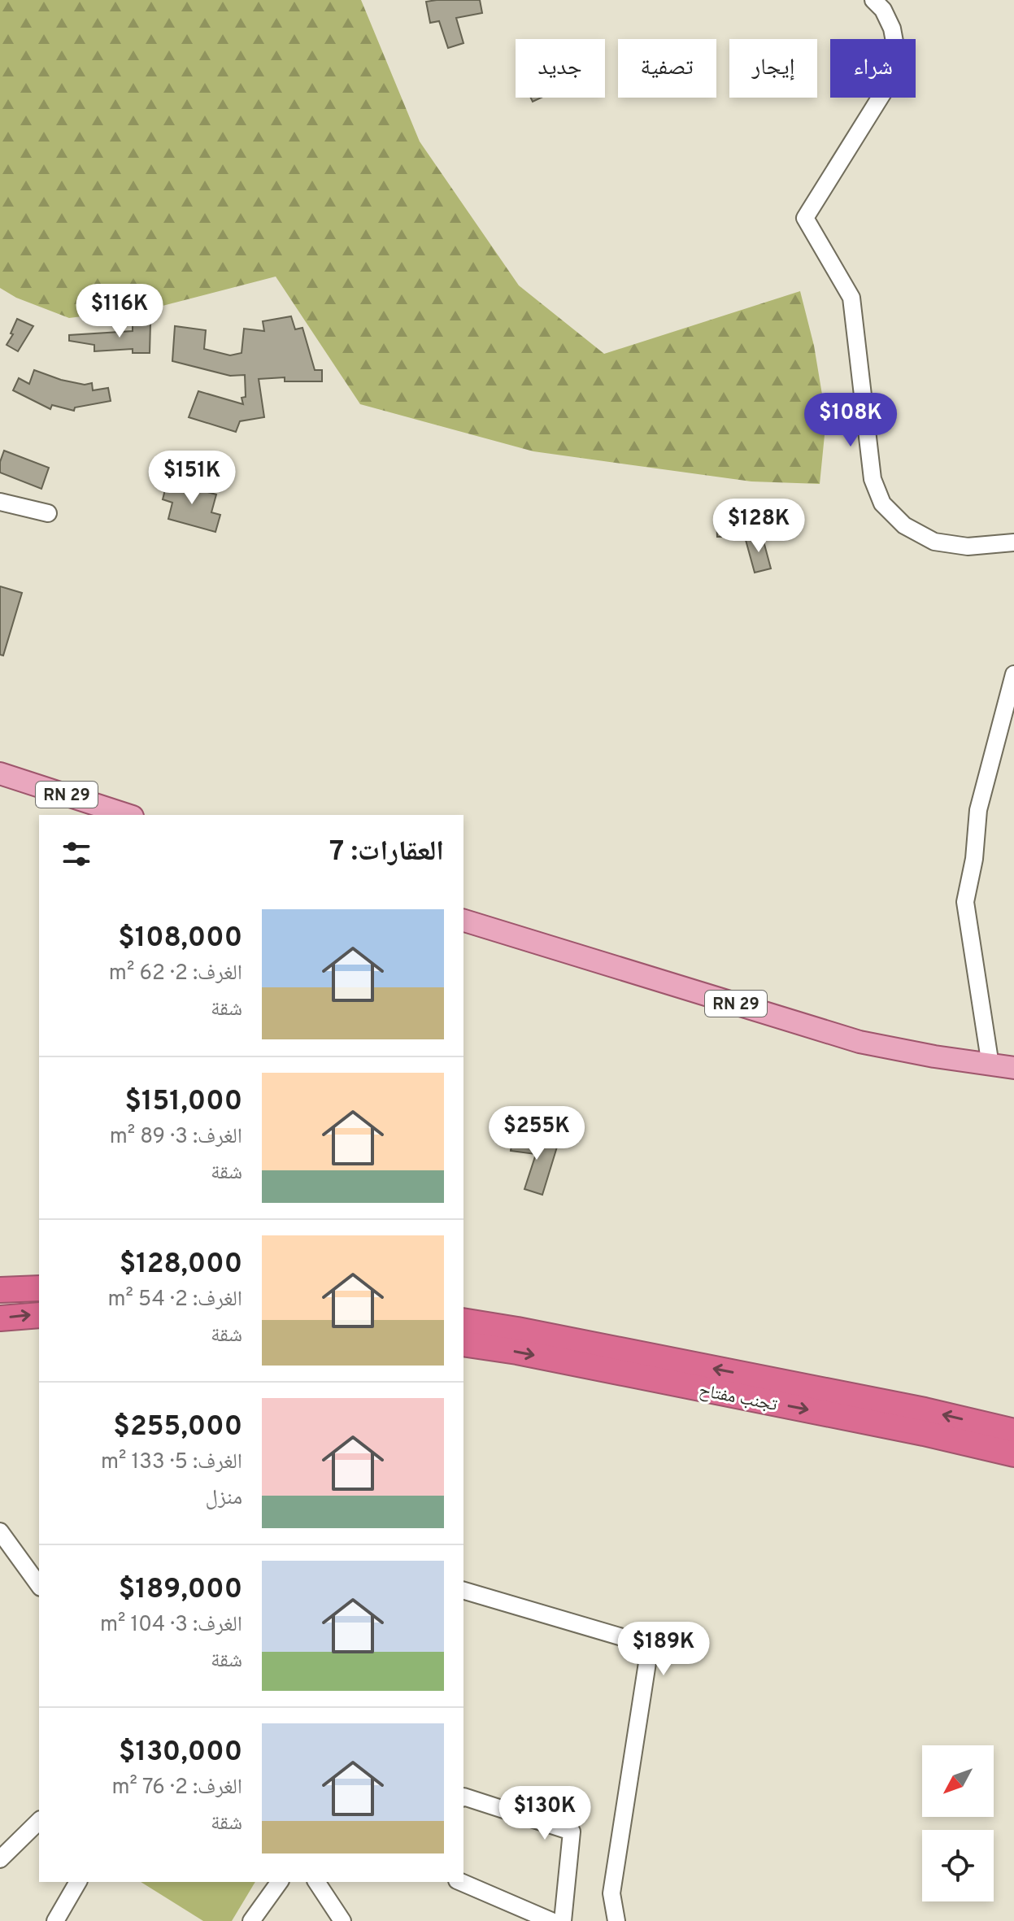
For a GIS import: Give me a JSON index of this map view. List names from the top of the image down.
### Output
{
  "streets": {
    "highway": ["تجنب مفتاح"],
    "main road": ["RN 29"]
  },
  "north": "bottom left",
  "page": {
    "chip": [
      "شراء",
      "إيجار",
      "تصفية",
      "جديد"
    ],
    "price": [
      "$116K",
      "$108K",
      "$151K",
      "$128K",
      "$255K",
      "$189K",
      "$130K"
    ],
    "heading": "العقارات: 7",
    "list": [
      {
        "name": "$108,000",
        "note": "الغرف: 2 · 62 m² · شقة"
      },
      {
        "name": "$151,000",
        "note": "الغرف: 3 · 89 m² · شقة"
      },
      {
        "name": "$128,000",
        "note": "الغرف: 2 · 54 m² · شقة"
      },
      {
        "name": "$255,000",
        "note": "الغرف: 5 · 133 m² · منزل"
      },
      {
        "name": "$189,000",
        "note": "الغرف: 3 · 104 m² · شقة"
      },
      {
        "name": "$130,000",
        "note": "الغرف: 2 · 76 m² · شقة"
      }
    ]
  }
}
